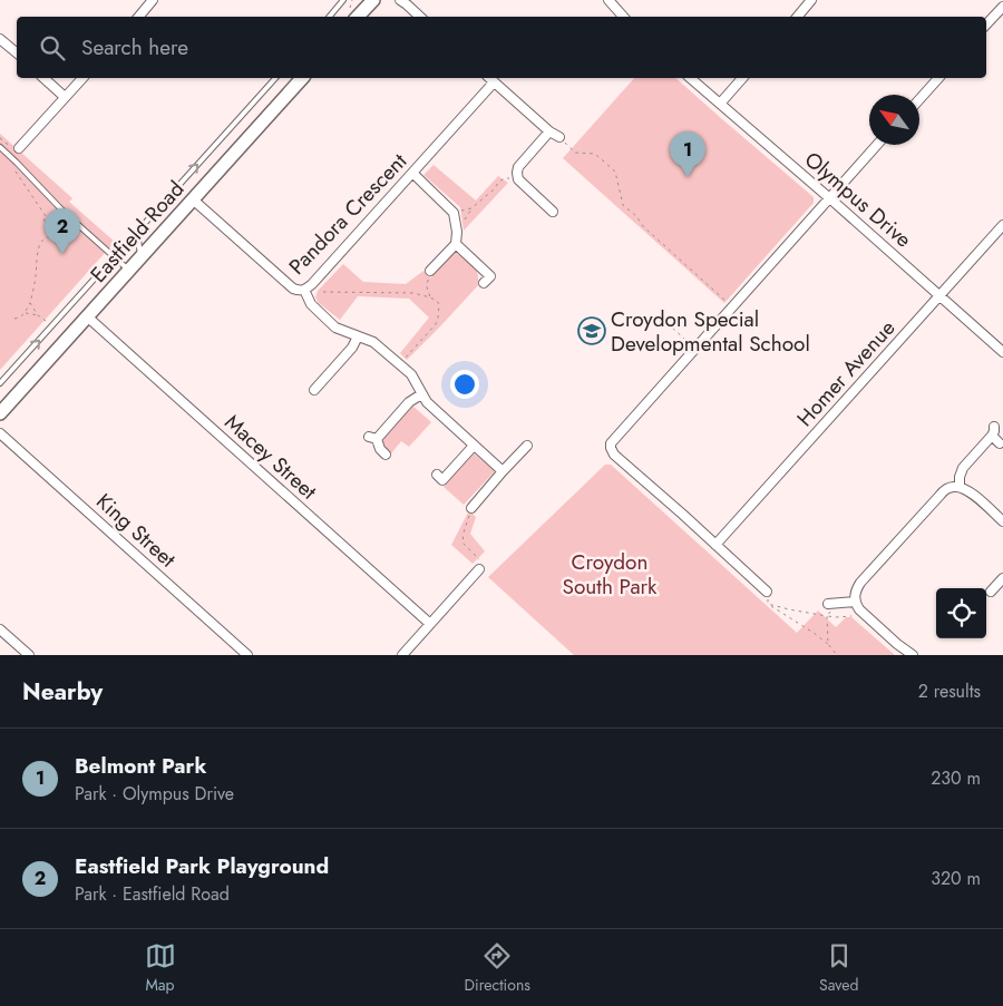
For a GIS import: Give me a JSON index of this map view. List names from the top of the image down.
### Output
{
  "streets": {
    "main road": ["Eastfield Road"],
    "street": [
      "Olympus Drive",
      "Pandora Crescent",
      "Homer Avenue",
      "Macey Street",
      "King Street"
    ]
  },
  "crossings": [
    ["Olympus Drive", "Homer Avenue"],
    ["Pandora Crescent", "Eastfield Road"],
    ["Eastfield Road", "Macey Street"]
  ],
  "parks": ["Croydon South Park"],
  "places": {
    "school or university": ["Croydon Special Developmental School"]
  },
  "north": "top left",
  "page": {
    "search": "Search here",
    "pins": ["1", "2"],
    "heading": ["Nearby", "2 results"],
    "list": [
      {
        "mark": "1",
        "name": "Belmont Park",
        "note": "Park · Olympus Drive",
        "value": "230 m"
      },
      {
        "mark": "2",
        "name": "Eastfield Park Playground",
        "note": "Park · Eastfield Road",
        "value": "320 m"
      }
    ],
    "nav": ["Map", "Directions", "Saved"]
  }
}
